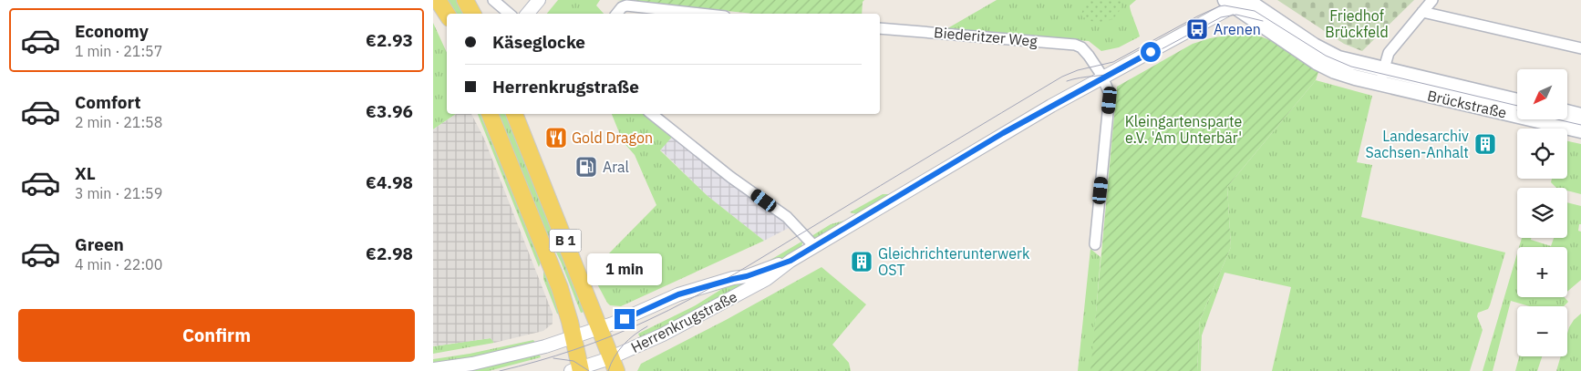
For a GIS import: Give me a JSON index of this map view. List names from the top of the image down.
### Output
{
  "streets": {
    "main road": ["Brückstraße", "B 1"],
    "street": ["Biederitzer Weg", "Herrenkrugstraße"]
  },
  "crossings": [
    ["Biederitzer Weg", "Herrenkrugstraße"],
    ["B 1", "Herrenkrugstraße"]
  ],
  "parks": ["Friedhof Brückfeld", "Kleingartensparte e.V. 'Am Unterbär'"],
  "places": {
    "bus stop": ["Arenen"],
    "restaurant": ["Gold Dragon"],
    "building": ["Landesarchiv Sachsen-Anhalt", "Gleichrichterunterwerk OST"],
    "fuel station": ["Aral"]
  },
  "north": "bottom left",
  "page": {
    "list": [
      {
        "name": "Economy",
        "note": "1 min · 21:57",
        "value": "€2.93"
      },
      {
        "name": "Comfort",
        "note": "2 min · 21:58",
        "value": "€3.96"
      },
      {
        "name": "XL",
        "note": "3 min · 21:59",
        "value": "€4.98"
      },
      {
        "name": "Green",
        "note": "4 min · 22:00",
        "value": "€2.98"
      }
    ],
    "banner": ["Käseglocke", "Herrenkrugstraße"],
    "map_buttons": ["+", "−"],
    "bubble": "1 min",
    "buttons": "Confirm"
  }
}
